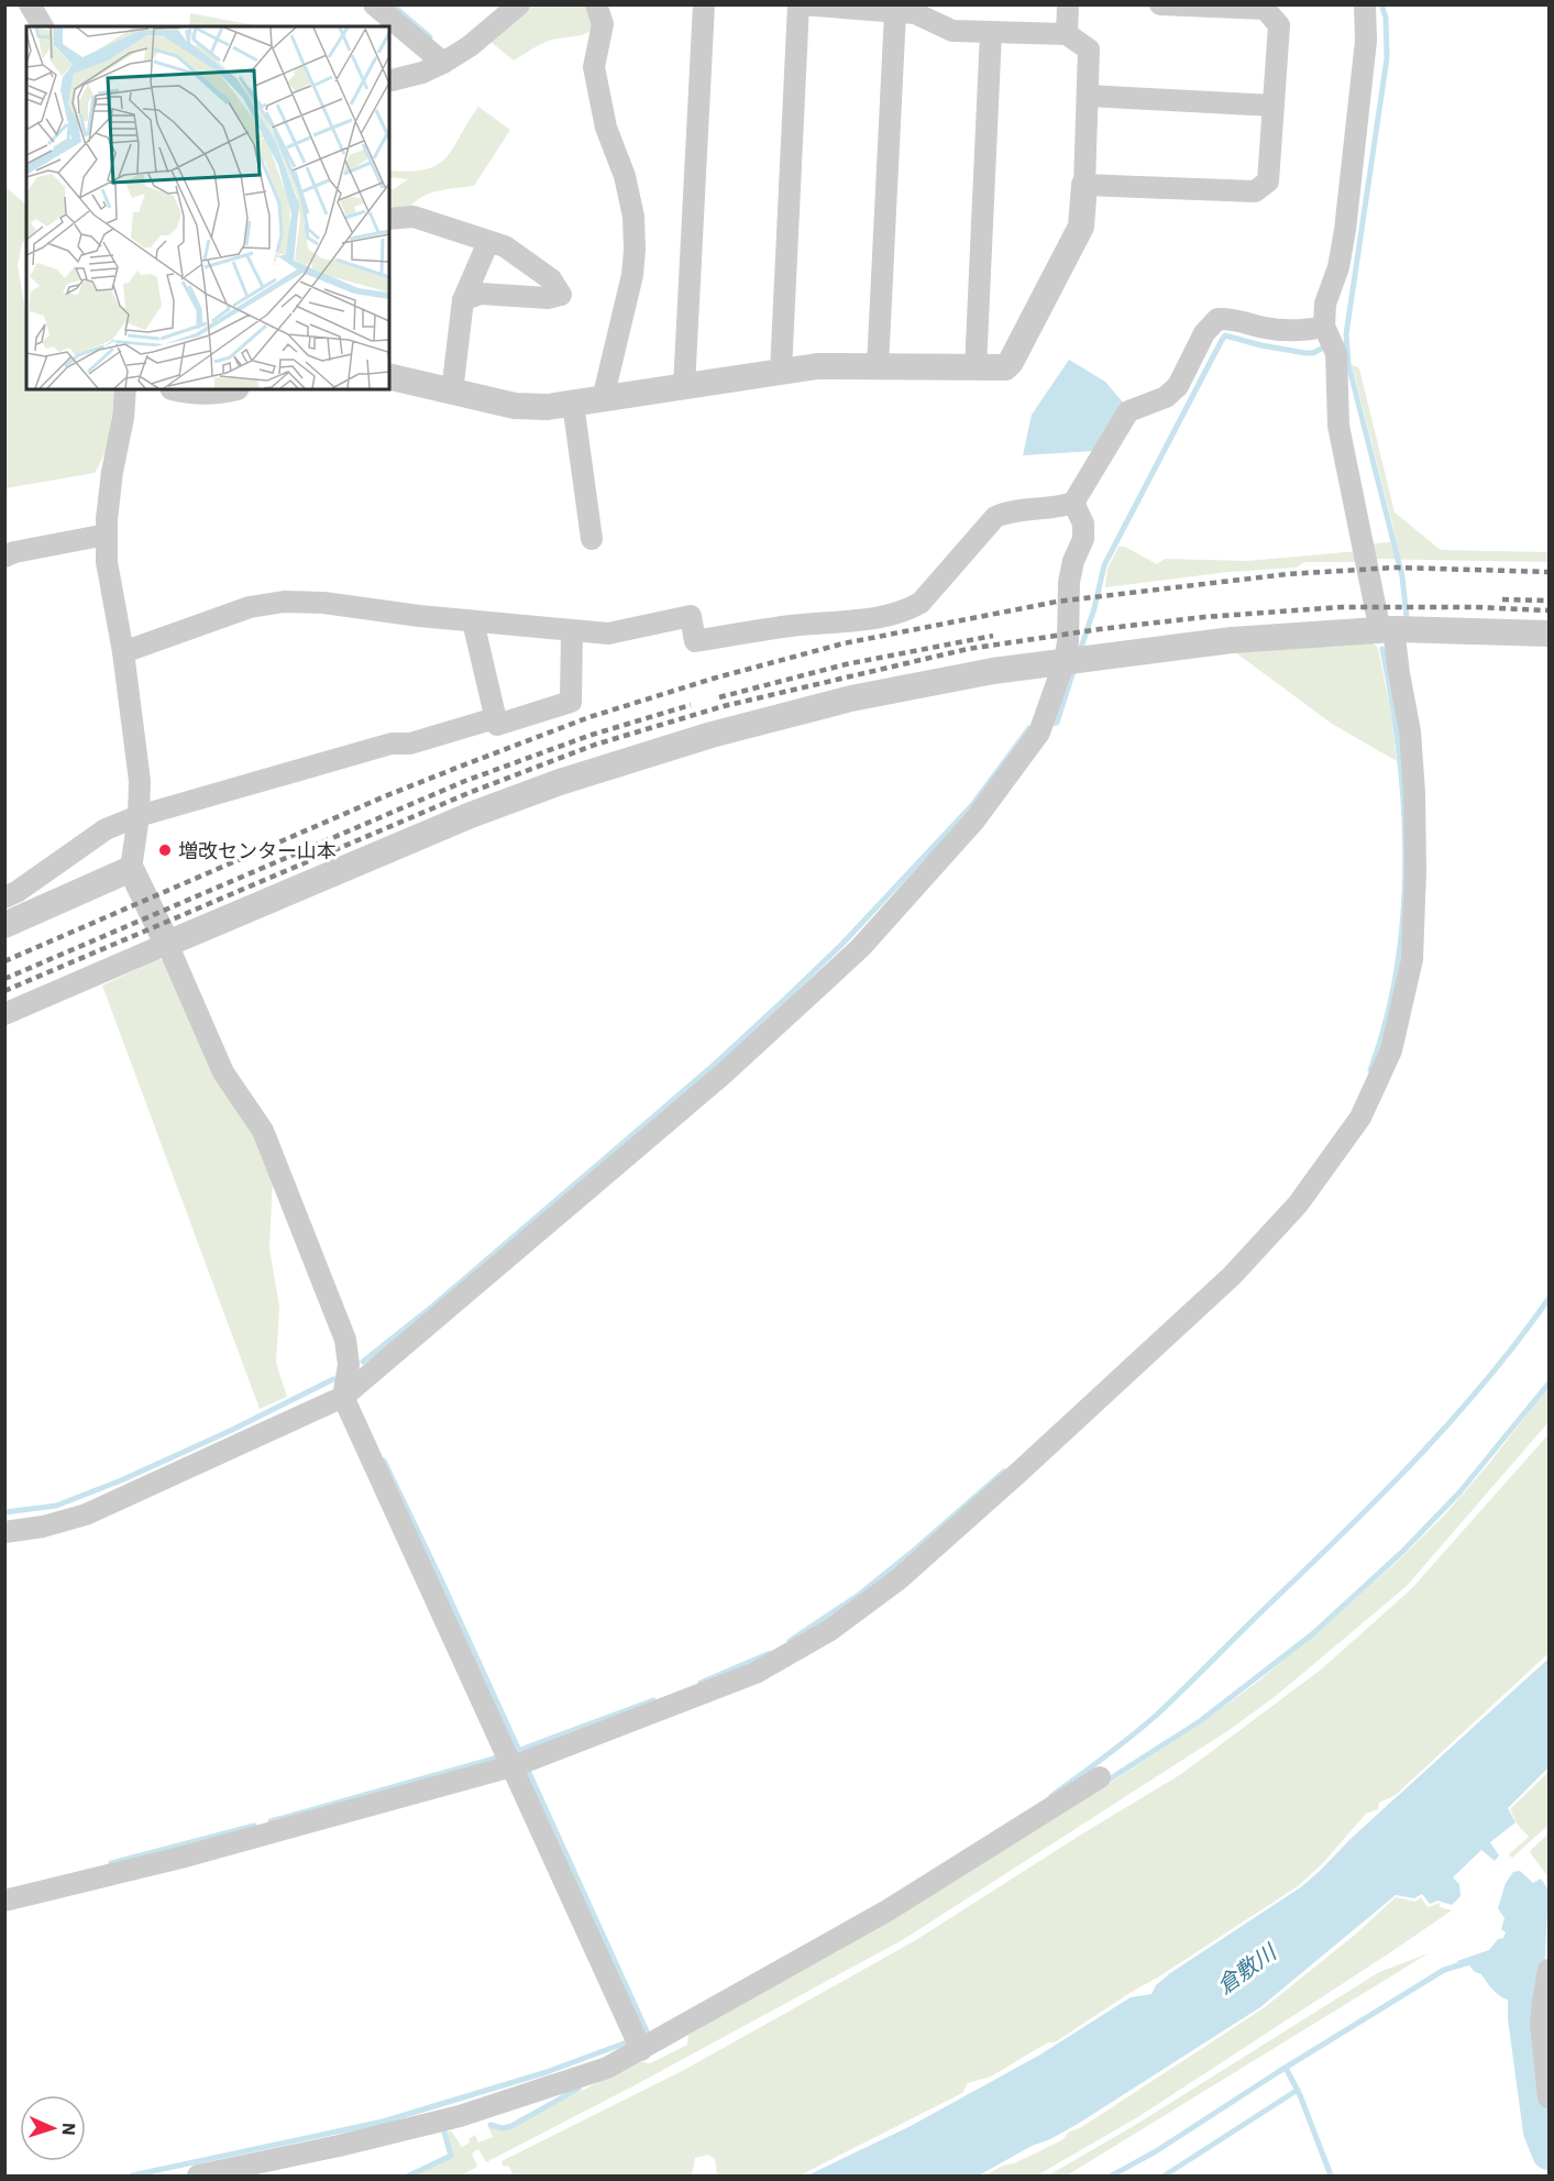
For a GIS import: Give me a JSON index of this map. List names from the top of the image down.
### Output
{
  "water": ["倉敷川"],
  "places": ["増改センター山本"],
  "north": "right"
}
